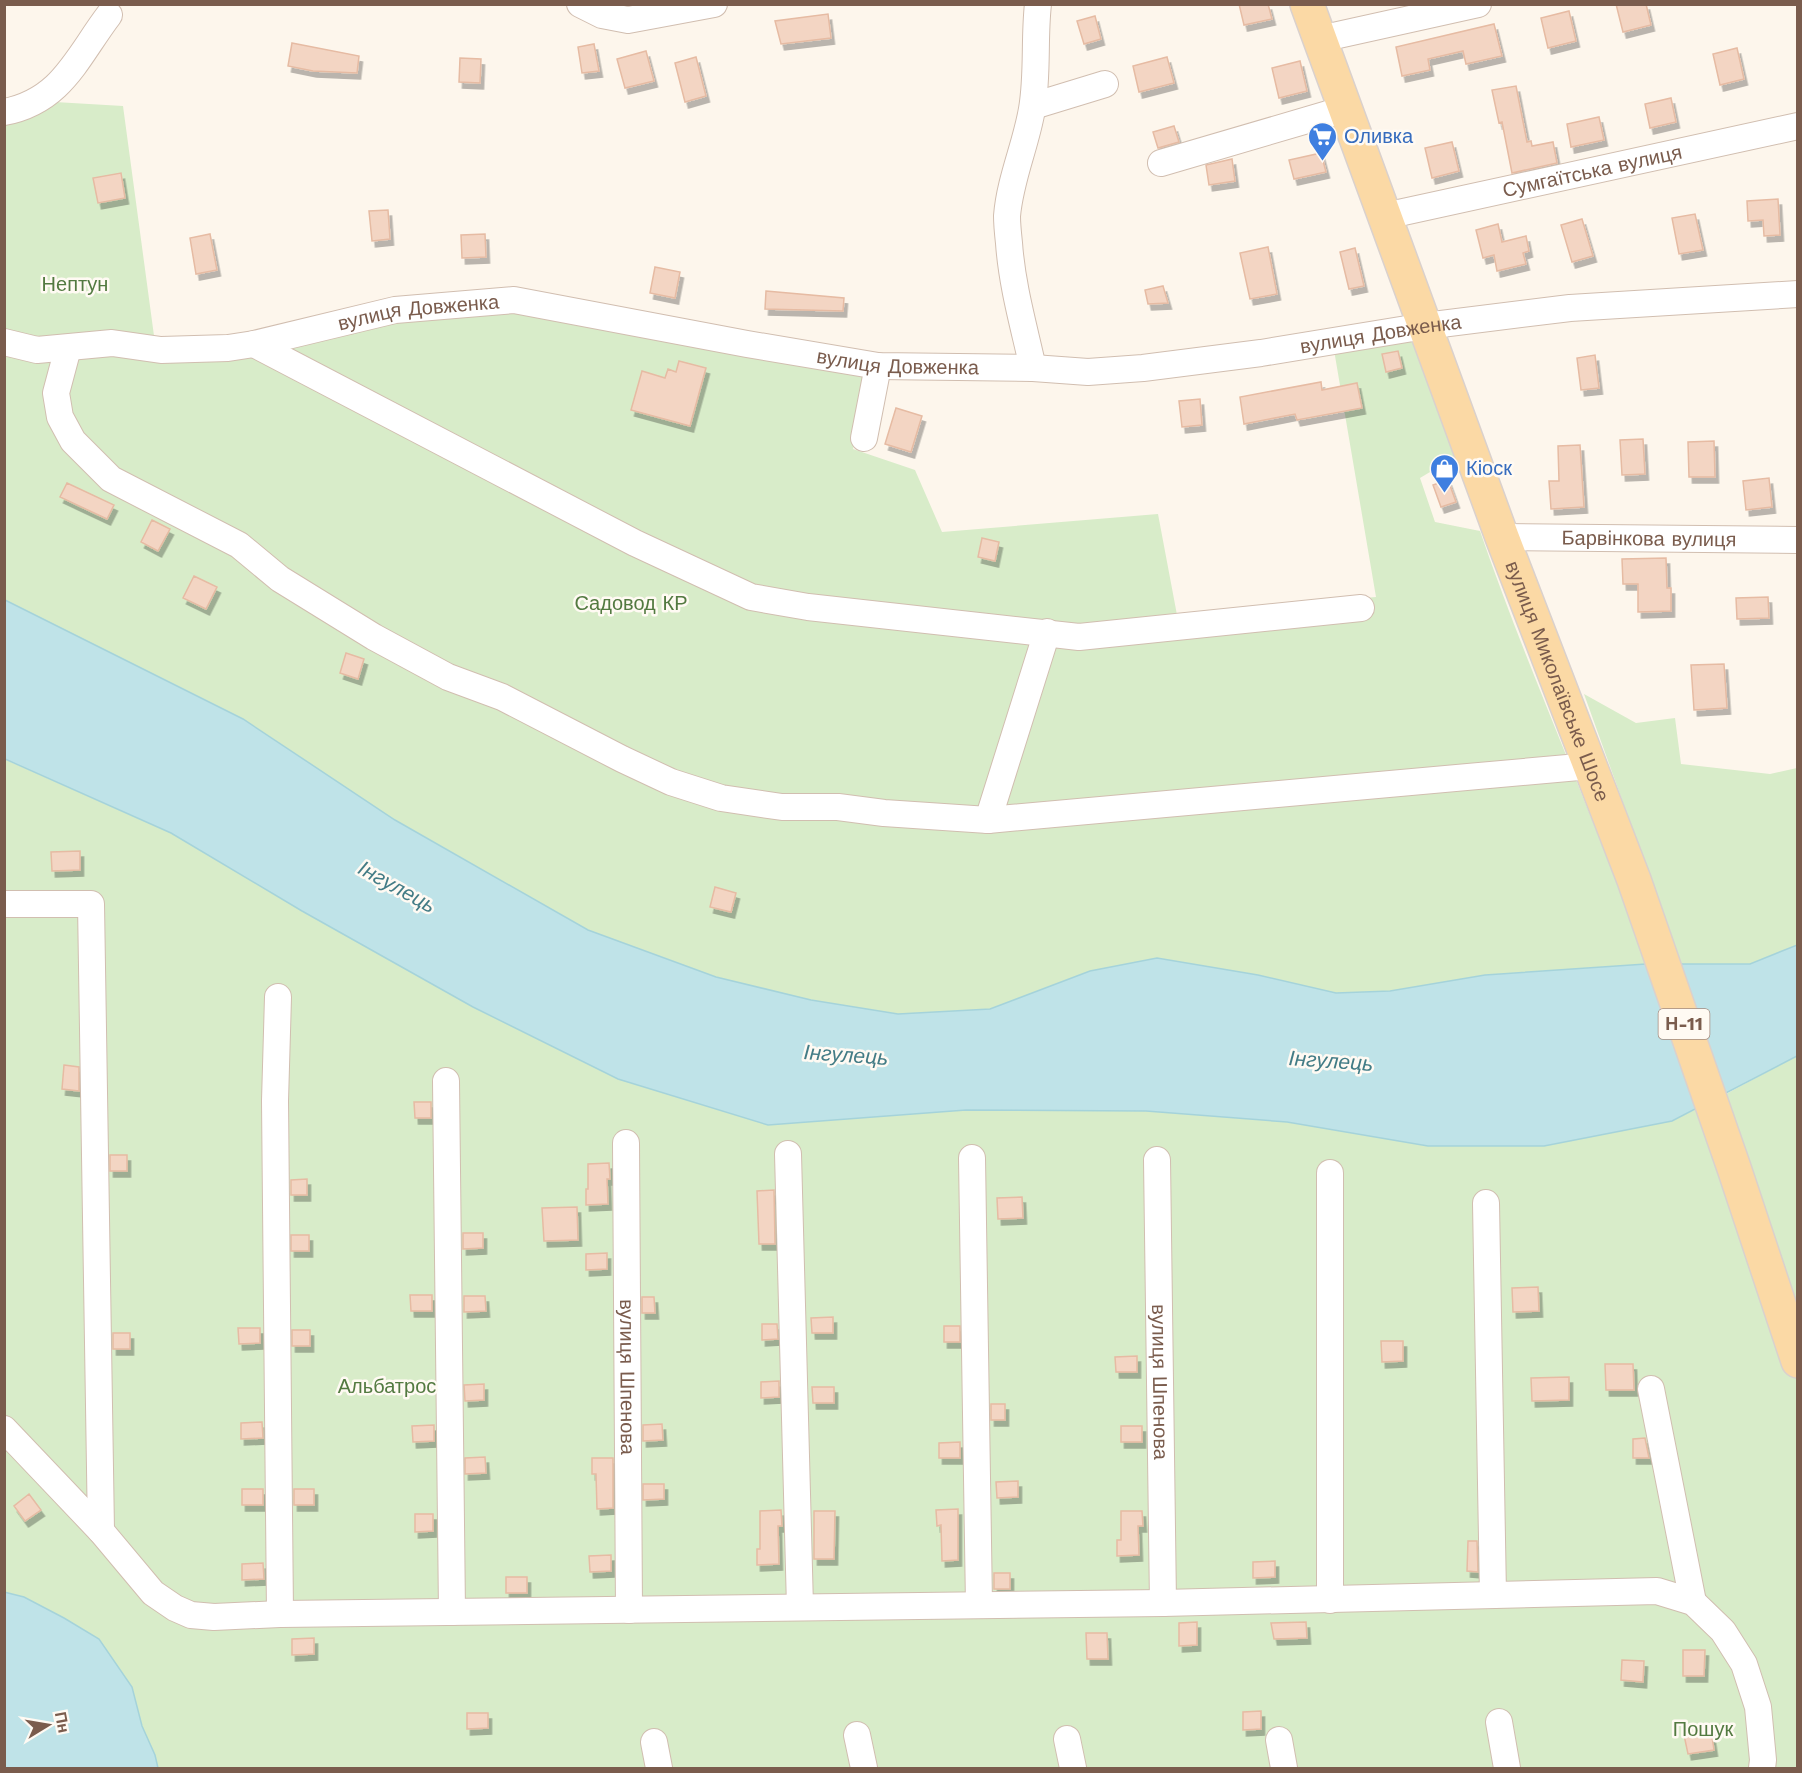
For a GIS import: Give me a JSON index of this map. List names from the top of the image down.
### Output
{
  "streets": {
    "main road": ["вулиця Миколаївське Шосе", "Н-11"],
    "street": [
      "Сумгаїтська вулиця",
      "вулиця Довженка",
      "Барвінкова вулиця",
      "вулиця Шпенова"
    ]
  },
  "crossings": [
    ["Сумгаїтська вулиця", "вулиця Миколаївське Шосе"],
    ["вулиця Довженка", "вулиця Миколаївське Шосе"],
    ["Барвінкова вулиця", "вулиця Миколаївське Шосе"]
  ],
  "water": ["Інгулець"],
  "parks": [
    "Нептун",
    "Садовод КР",
    "Альбатрос",
    "Пошук"
  ],
  "places": {
    "supermarket": ["Оливка"],
    "shop": ["Кіоск"]
  },
  "north": "right"
}
